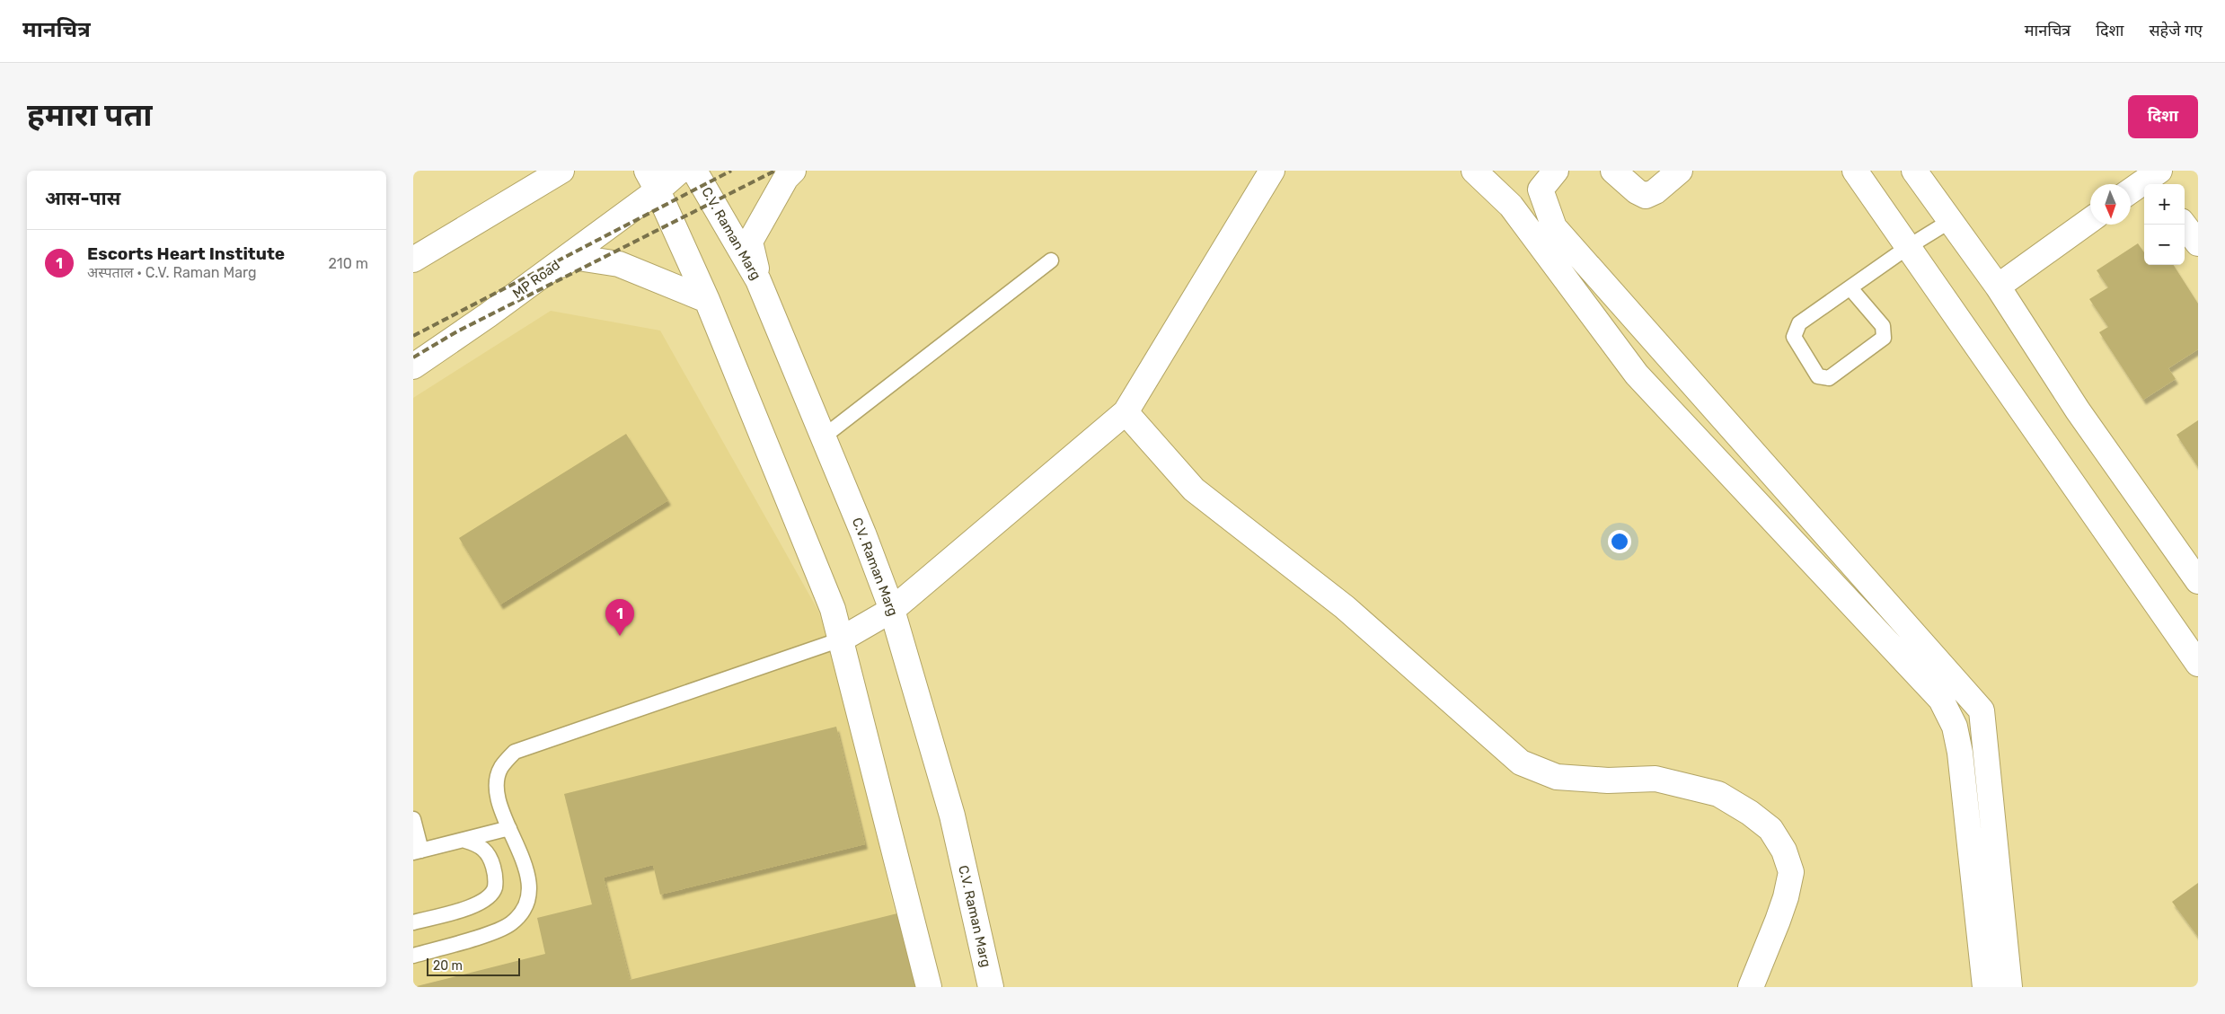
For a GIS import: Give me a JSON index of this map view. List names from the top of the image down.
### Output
{
  "streets": {
    "street": ["C.V. Raman Marg", "MP Road"]
  },
  "scale_bar": "20 m",
  "north": "bottom",
  "page": {
    "header": "मानचित्र",
    "nav": ["मानचित्र", "दिशा", "सहेजे गए"],
    "buttons": "दिशा",
    "title": "हमारा पता",
    "heading": "आस-पास",
    "map_buttons": ["+", "−"],
    "list": [
      {
        "mark": "1",
        "name": "Escorts Heart Institute",
        "note": "अस्पताल · C.V. Raman Marg",
        "value": "210 m"
      }
    ],
    "pins": "1",
    "scale": "20 m"
  }
}
